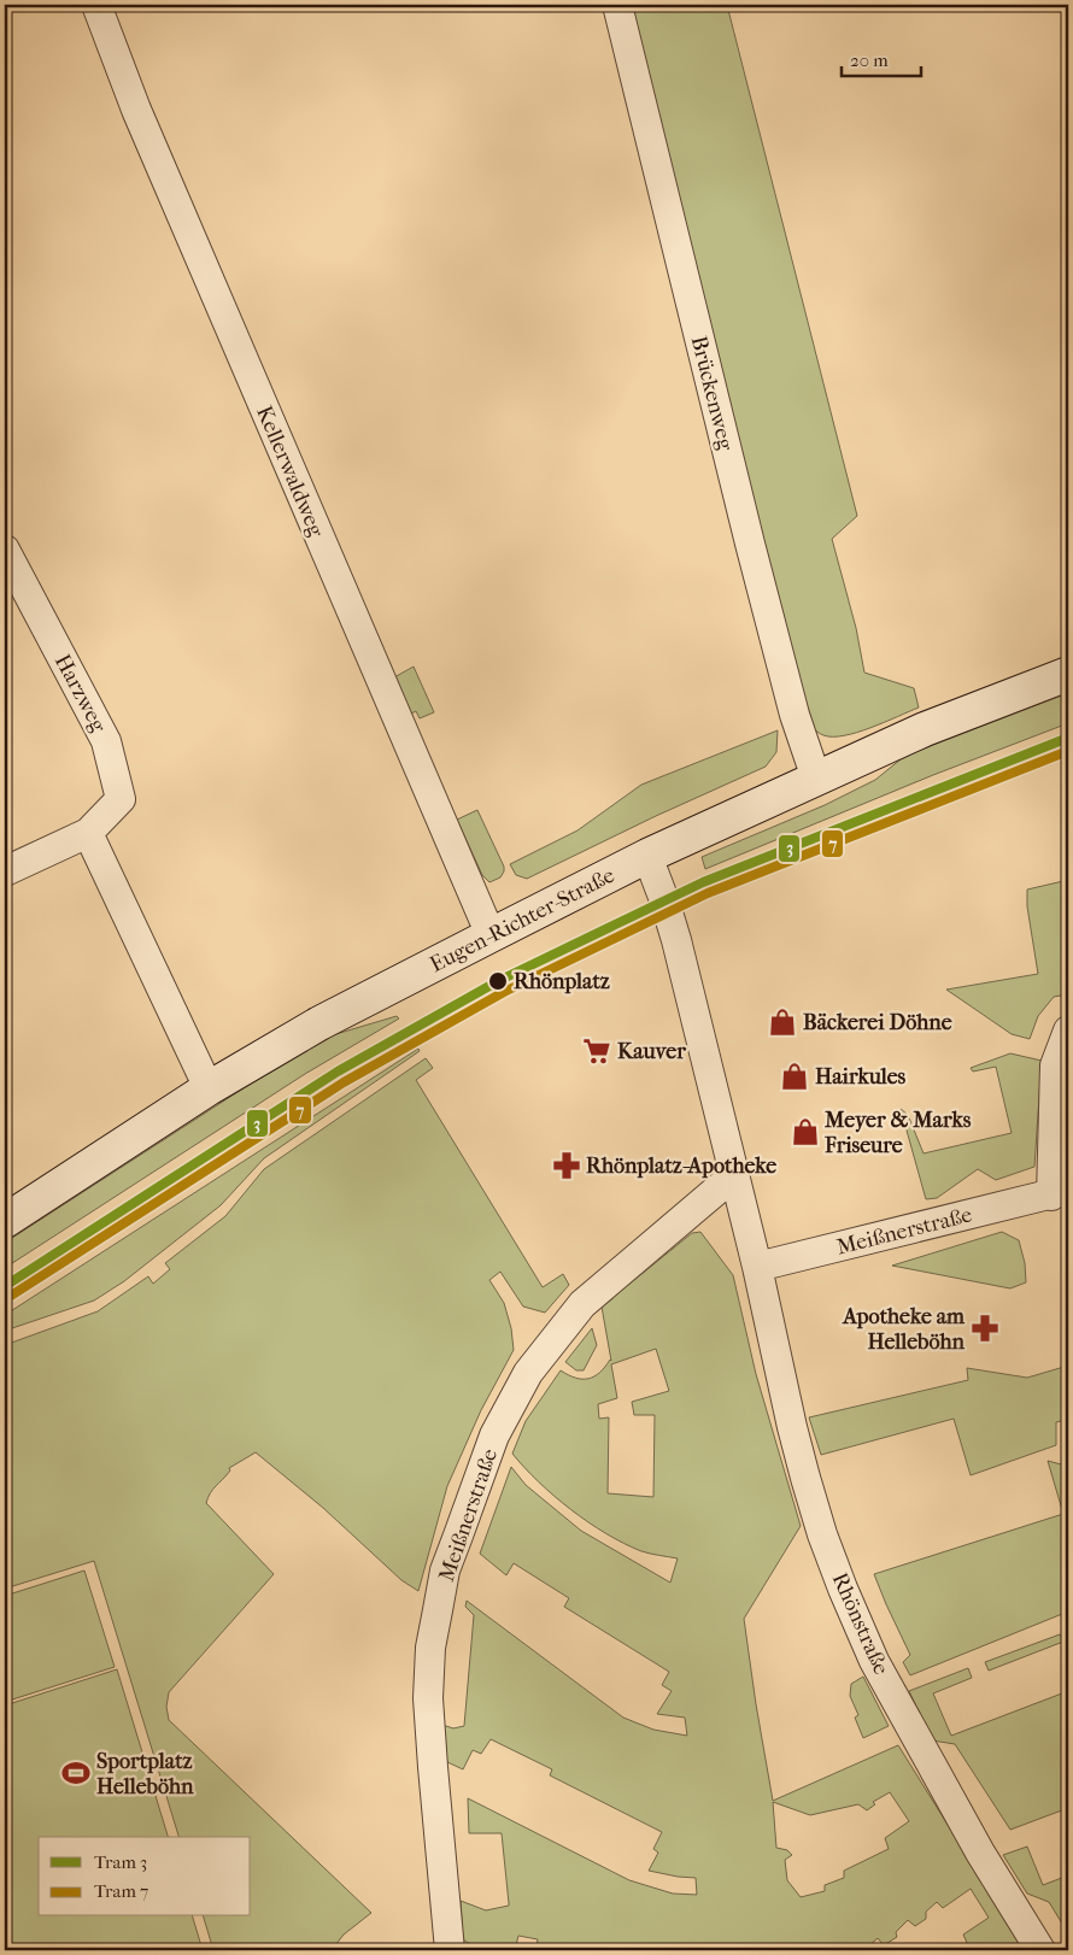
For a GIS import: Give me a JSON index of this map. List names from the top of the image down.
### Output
{
  "streets": {
    "main road": ["Eugen-Richter-Straße"],
    "street": [
      "Brückenweg",
      "Kellerwaldweg",
      "Harzweg",
      "Meißnerstraße",
      "Rhönstraße"
    ]
  },
  "crossings": [
    ["Brückenweg", "Eugen-Richter-Straße"],
    ["Kellerwaldweg", "Eugen-Richter-Straße"],
    ["Meißnerstraße", "Rhönstraße"]
  ],
  "places": {
    "other": ["Rhönplatz"],
    "shop": ["Bäckerei Döhne", "Hairkules", "Meyer & Marks Friseure"],
    "supermarket": ["Kauver"],
    "pharmacy": ["Rhönplatz-Apotheke", "Apotheke am Helleböhn"],
    "sports": ["Sportplatz Helleböhn"]
  },
  "lines": ["tram line 3", "tram line 7"],
  "legend": ["Tram 3", "Tram 7"],
  "scale_bar": "20 m"
}
